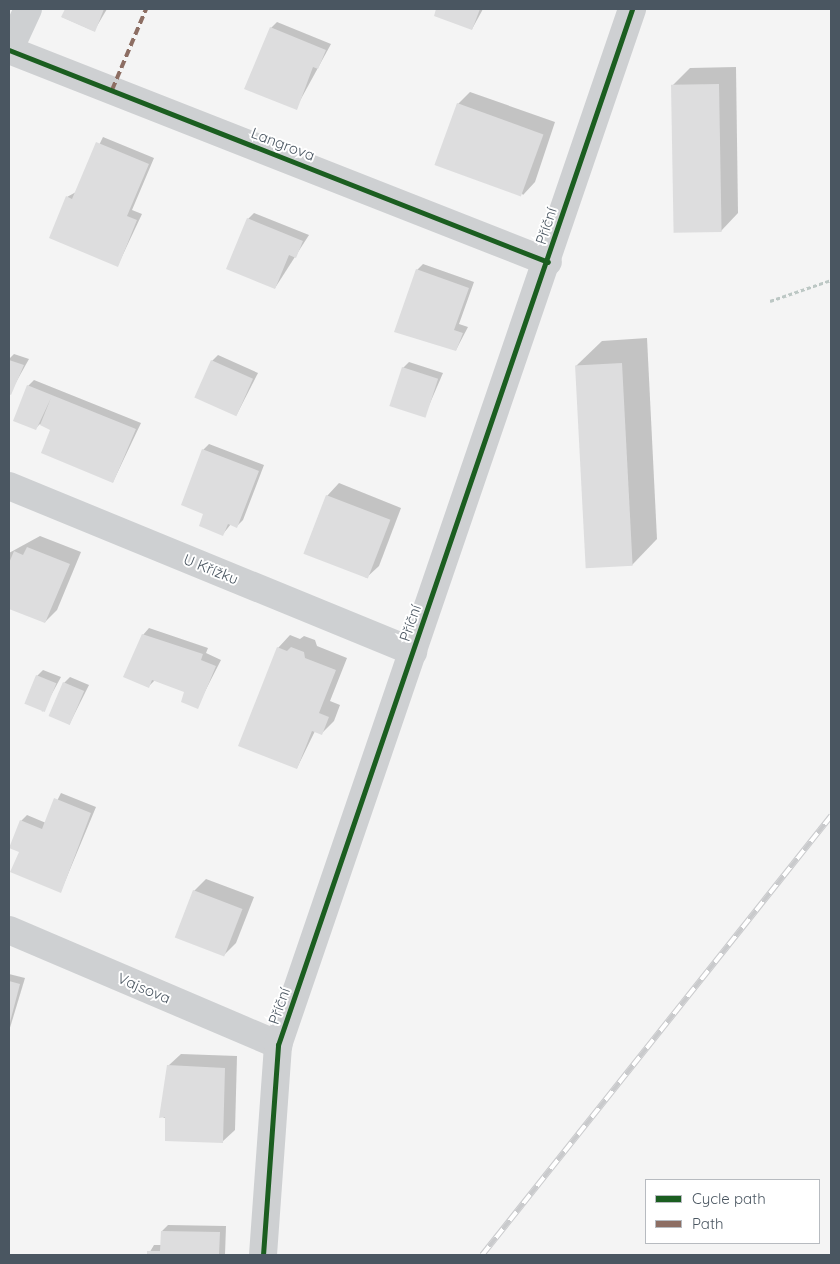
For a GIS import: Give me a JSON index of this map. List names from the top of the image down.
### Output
{
  "streets": {
    "street": [
      "Langrova",
      "Příční",
      "U Křížku",
      "Vajsova"
    ]
  },
  "crossings": [
    ["Langrova", "Příční"],
    ["Příční", "U Křížku"],
    ["Příční", "Vajsova"]
  ],
  "legend": ["Cycle path", "Path"]
}
